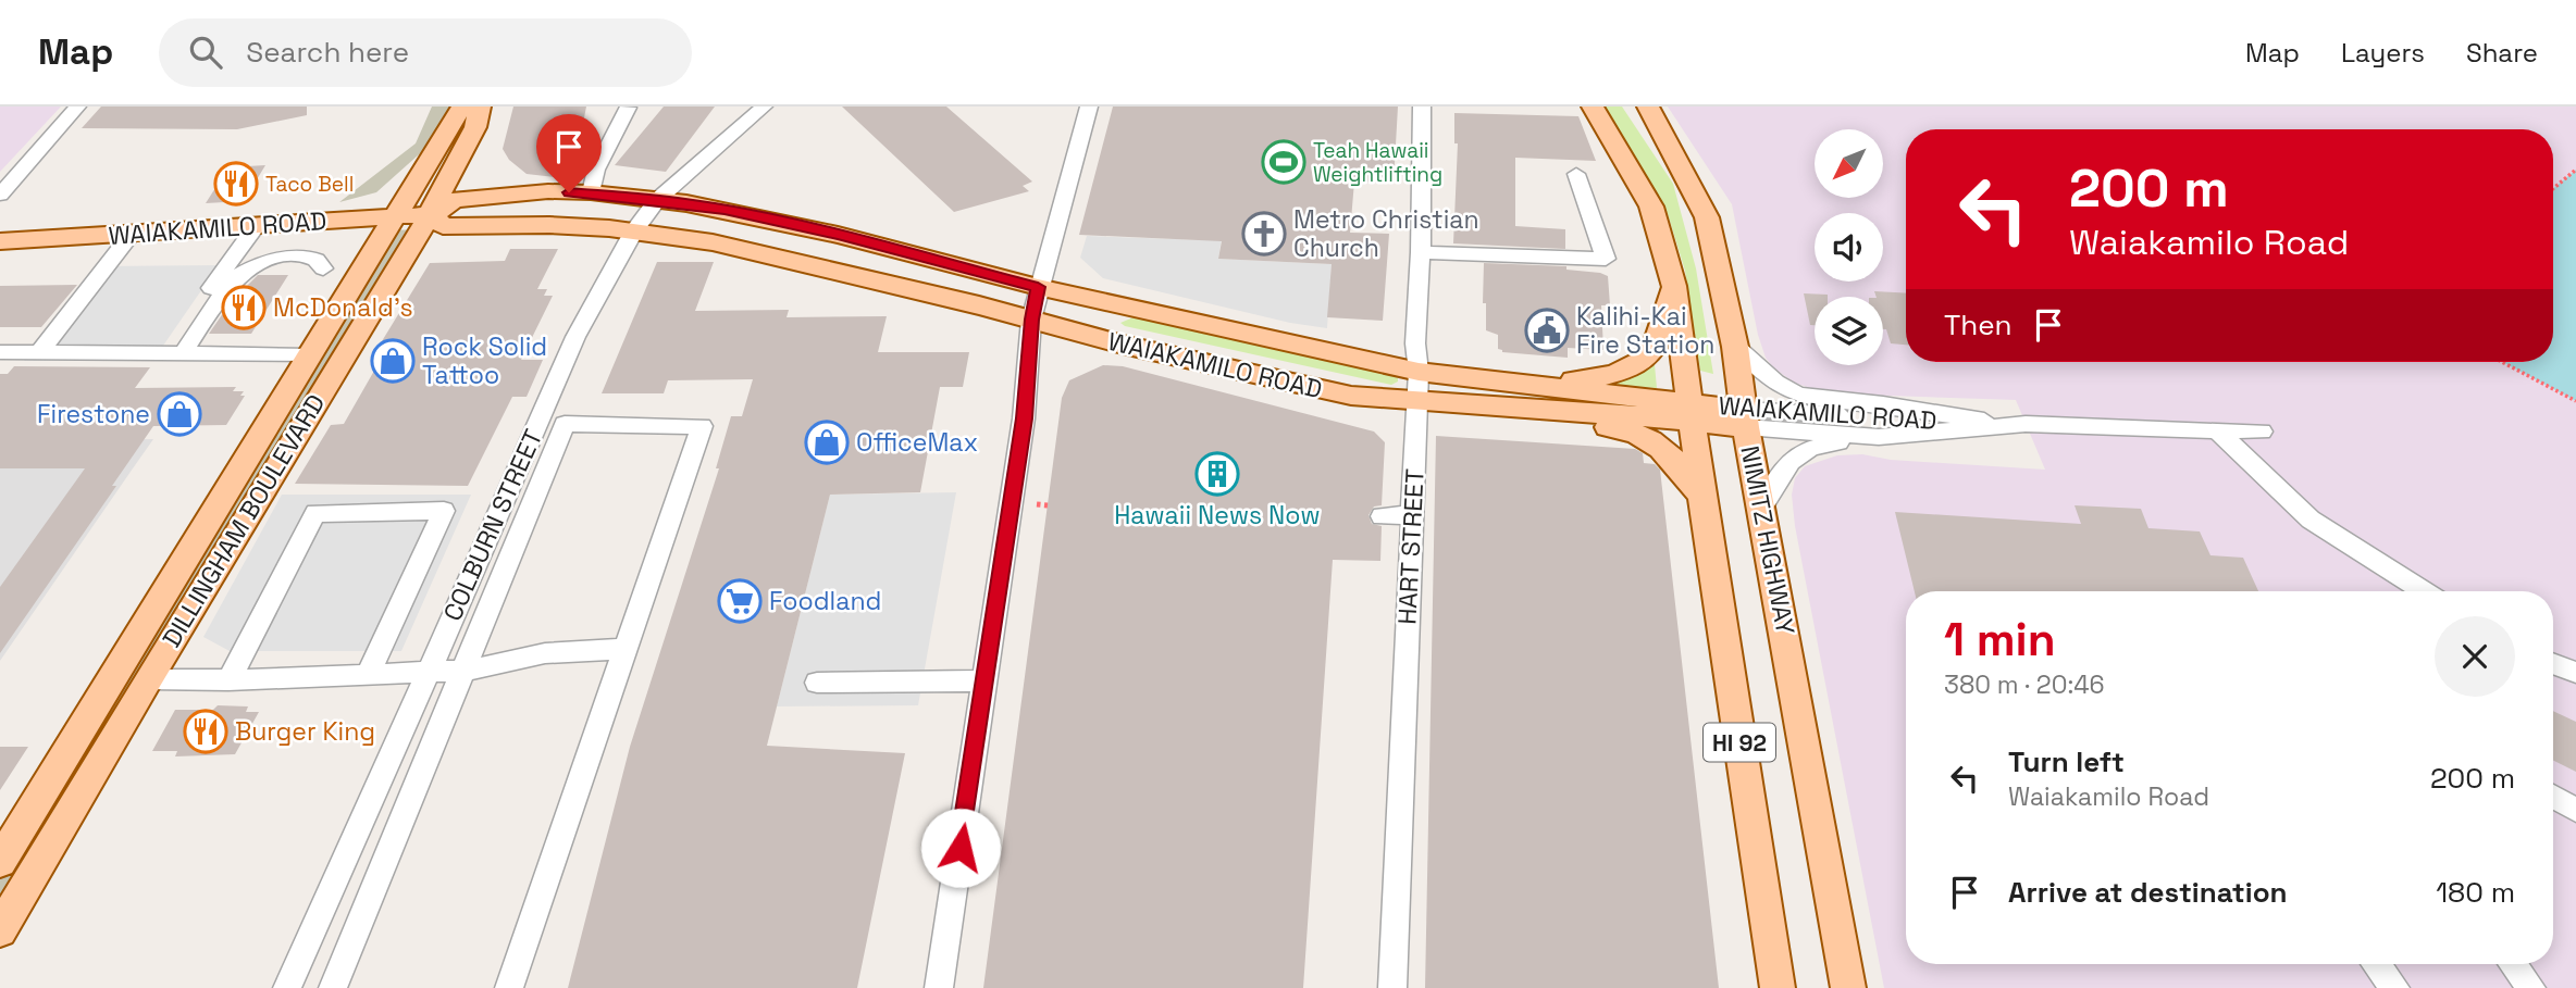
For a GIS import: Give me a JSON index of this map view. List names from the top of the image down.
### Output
{
  "streets": {
    "main road": [
      "WAIAKAMILO ROAD",
      "DILLINGHAM BOULEVARD",
      "NIMITZ HIGHWAY",
      "HI 92"
    ],
    "street": ["COLBURN STREET", "HART STREET"]
  },
  "crossings": [
    ["WAIAKAMILO ROAD", "DILLINGHAM BOULEVARD"],
    ["WAIAKAMILO ROAD", "COLBURN STREET"],
    ["WAIAKAMILO ROAD", "NIMITZ HIGHWAY"],
    ["WAIAKAMILO ROAD", "HART STREET"],
    ["WAIAKAMILO ROAD", "HI 92"]
  ],
  "places": {
    "sports": ["Teah Hawaii Weightlifting"],
    "restaurant": ["Taco Bell", "McDonald's", "Burger King"],
    "church": ["Metro Christian Church"],
    "public building": ["Kalihi-Kai Fire Station"],
    "shop": ["Rock Solid Tattoo", "Firestone", "OfficeMax"],
    "building": ["Hawaii News Now"],
    "supermarket": ["Foodland"]
  },
  "north": "bottom left",
  "page": {
    "header": "Map",
    "search": "Search here",
    "nav": ["Map", "Layers", "Share"],
    "turn": ["200 m", "Waiakamilo Road"],
    "then": "Then",
    "heading": ["1 min", "380 m · 20:46"],
    "list": [
      {
        "name": "Turn left",
        "note": "Waiakamilo Road",
        "value": "200 m"
      },
      {
        "name": "Arrive at destination",
        "value": "180 m"
      }
    ]
  }
}
